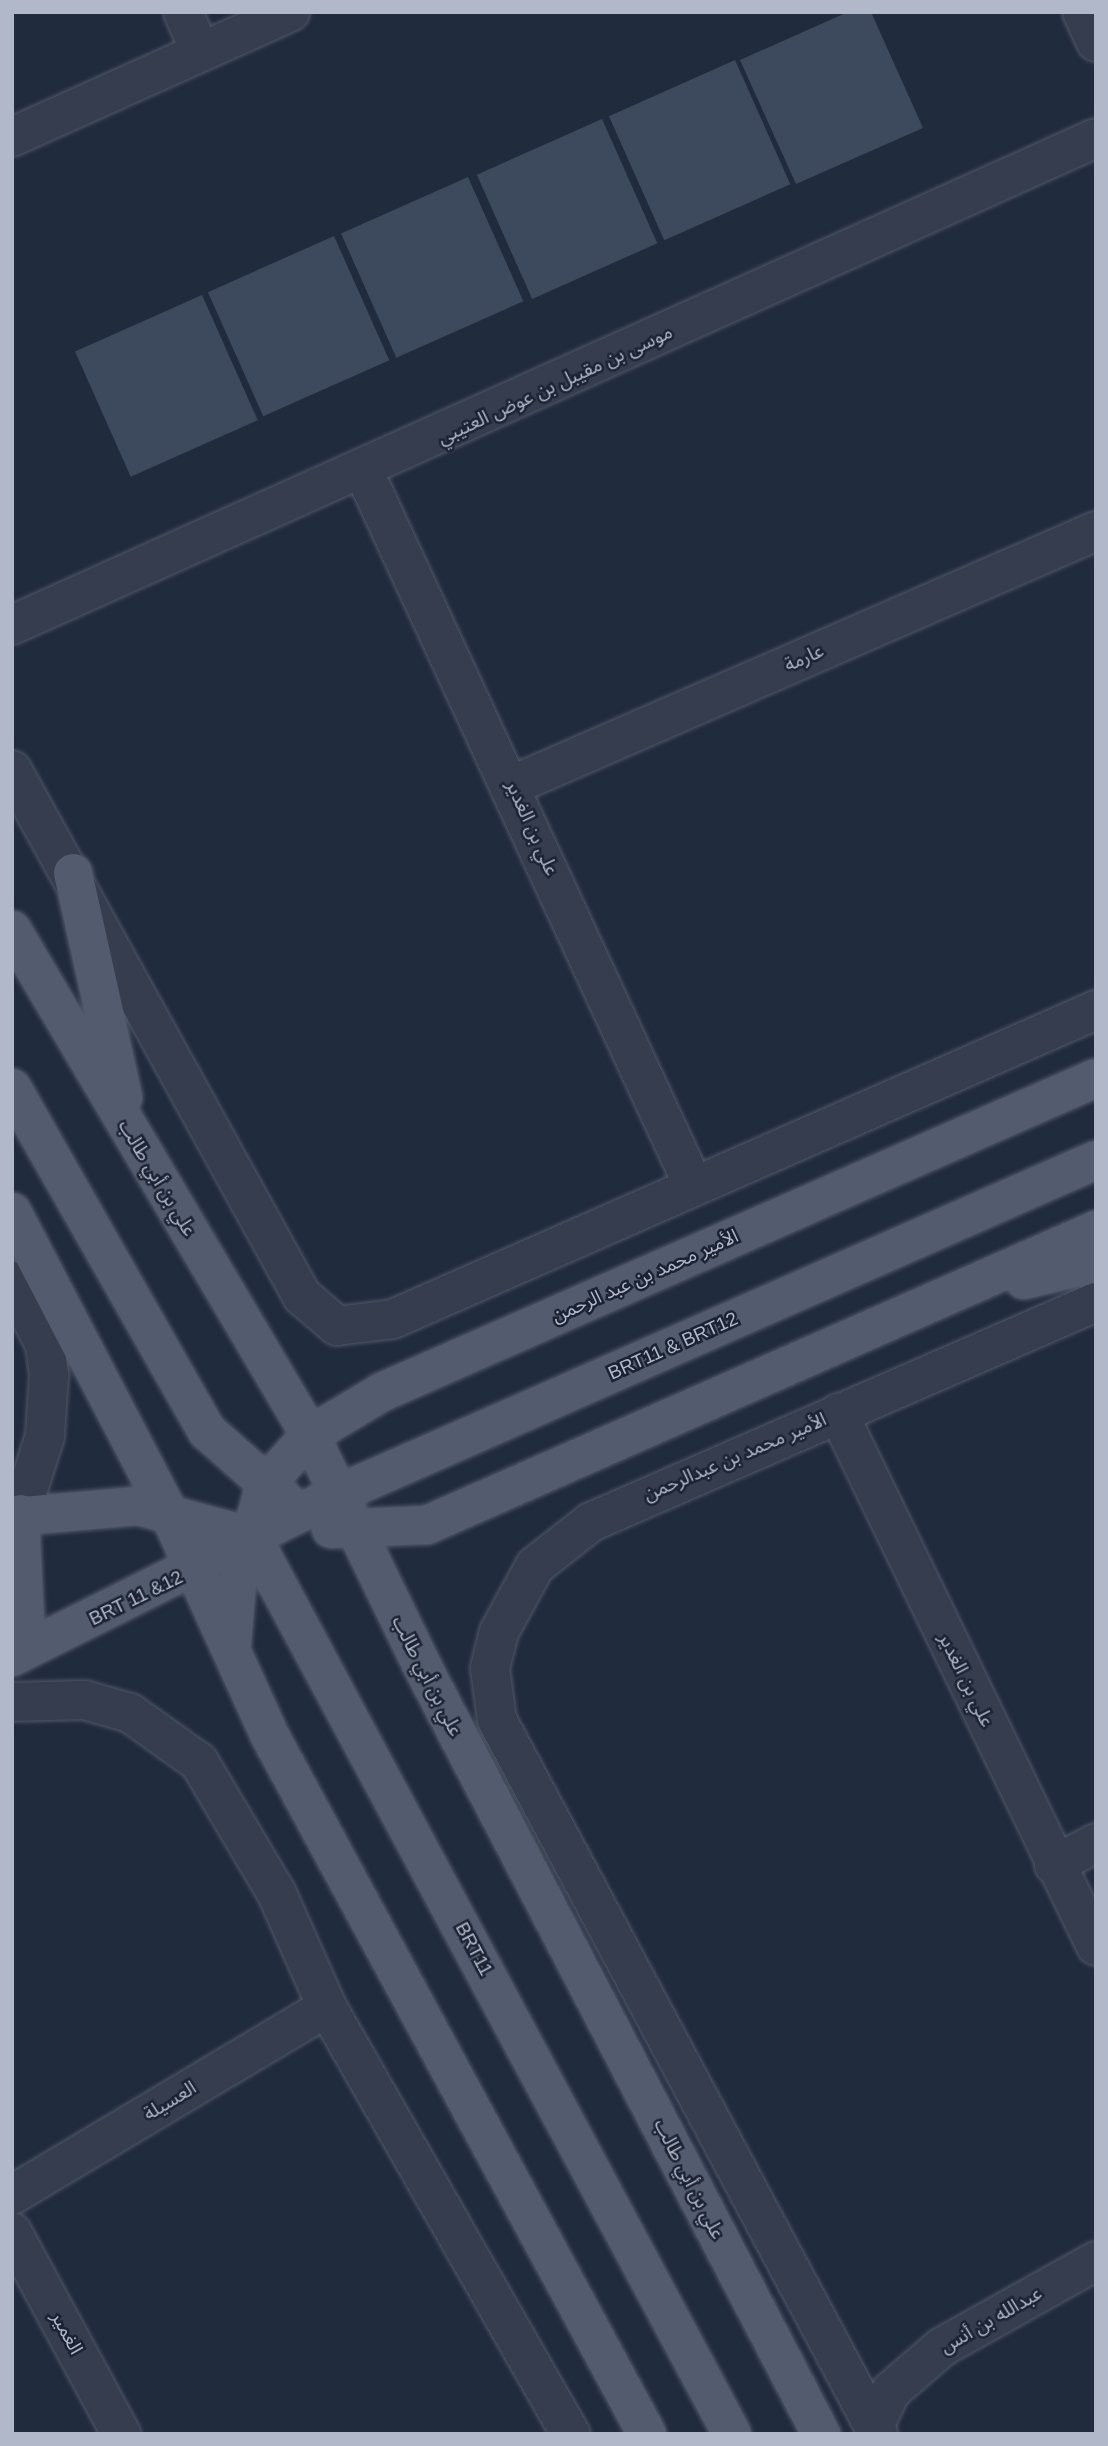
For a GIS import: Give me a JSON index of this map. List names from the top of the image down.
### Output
{
  "streets": {
    "main road": [
      "علي بن أبي طالب",
      "الأمير محمد بن عبد الرحمن",
      "BRT11 & BRT12",
      "BRT 11 &12",
      "BRT11"
    ],
    "street": [
      "موسى بن مقيبل بن عوض العتيبي",
      "عارمة",
      "علي بن الغدير",
      "الأمير محمد بن عبدالرحمن",
      "العسيلة",
      "عبدالله بن أنس",
      "الغمير"
    ]
  },
  "crossings": [
    ["موسى بن مقيبل بن عوض العتيبي", "علي بن الغدير"],
    ["عارمة", "علي بن الغدير"],
    ["علي بن الغدير", "الأمير محمد بن عبدالرحمن"],
    ["علي بن أبي طالب", "الأمير محمد بن عبد الرحمن"],
    ["علي بن أبي طالب", "BRT11 & BRT12"],
    ["الأمير محمد بن عبد الرحمن", "BRT 11 &12"],
    ["الأمير محمد بن عبد الرحمن", "BRT11"],
    ["الأمير محمد بن عبدالرحمن", "عبدالله بن أنس"],
    ["BRT 11 &12", "BRT11"]
  ]
}
